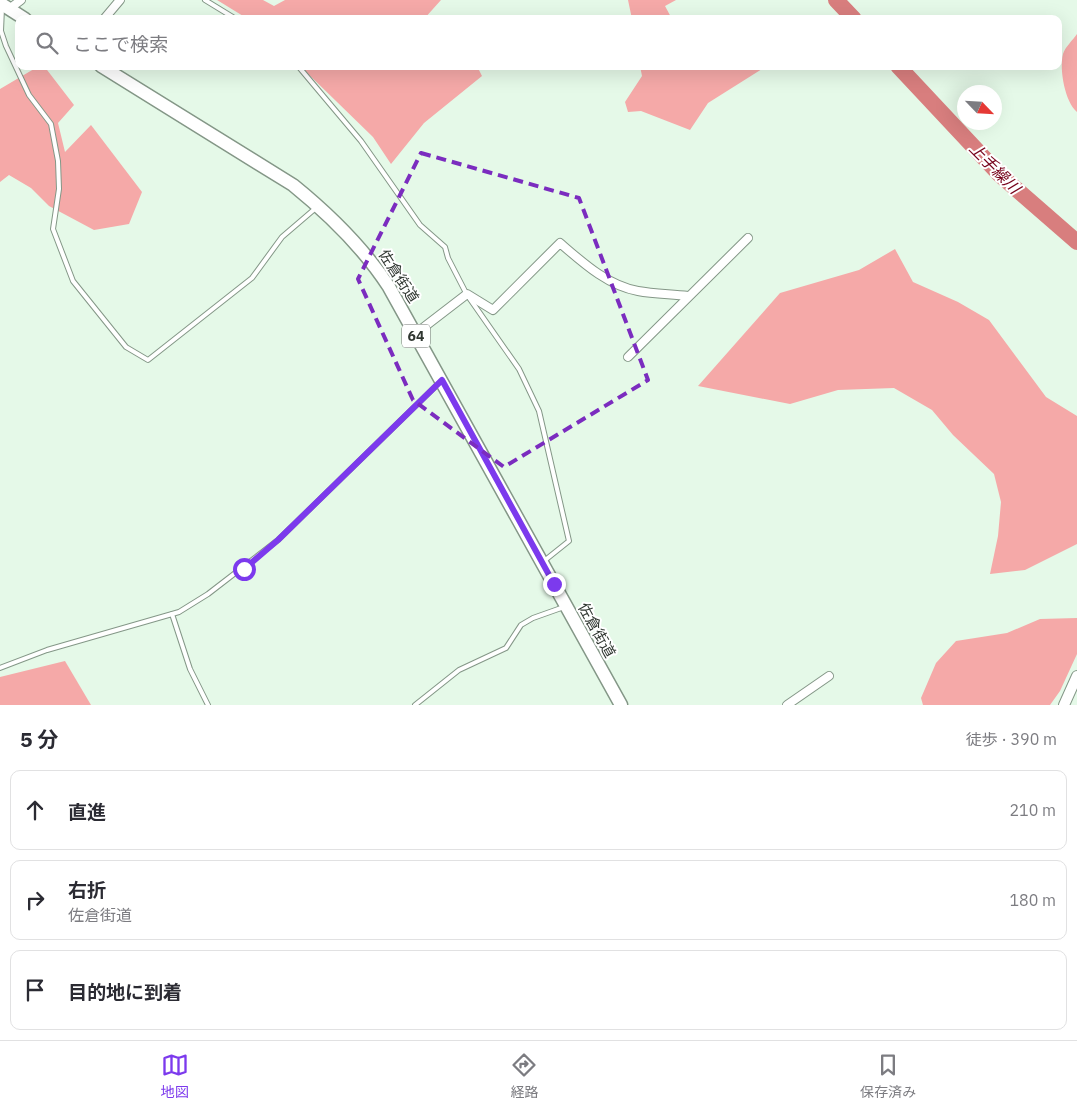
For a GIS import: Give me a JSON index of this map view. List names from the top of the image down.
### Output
{
  "streets": {
    "main road": ["佐倉街道", "64"]
  },
  "water": ["上手繰川"],
  "north": "bottom right",
  "page": {
    "search": "ここで検索",
    "heading": ["5 分", "徒歩 · 390 m"],
    "list": [
      ["直進", "210 m"],
      ["右折", "佐倉街道", "180 m"],
      "目的地に到着"
    ],
    "nav": ["地図", "経路", "保存済み"]
  }
}
